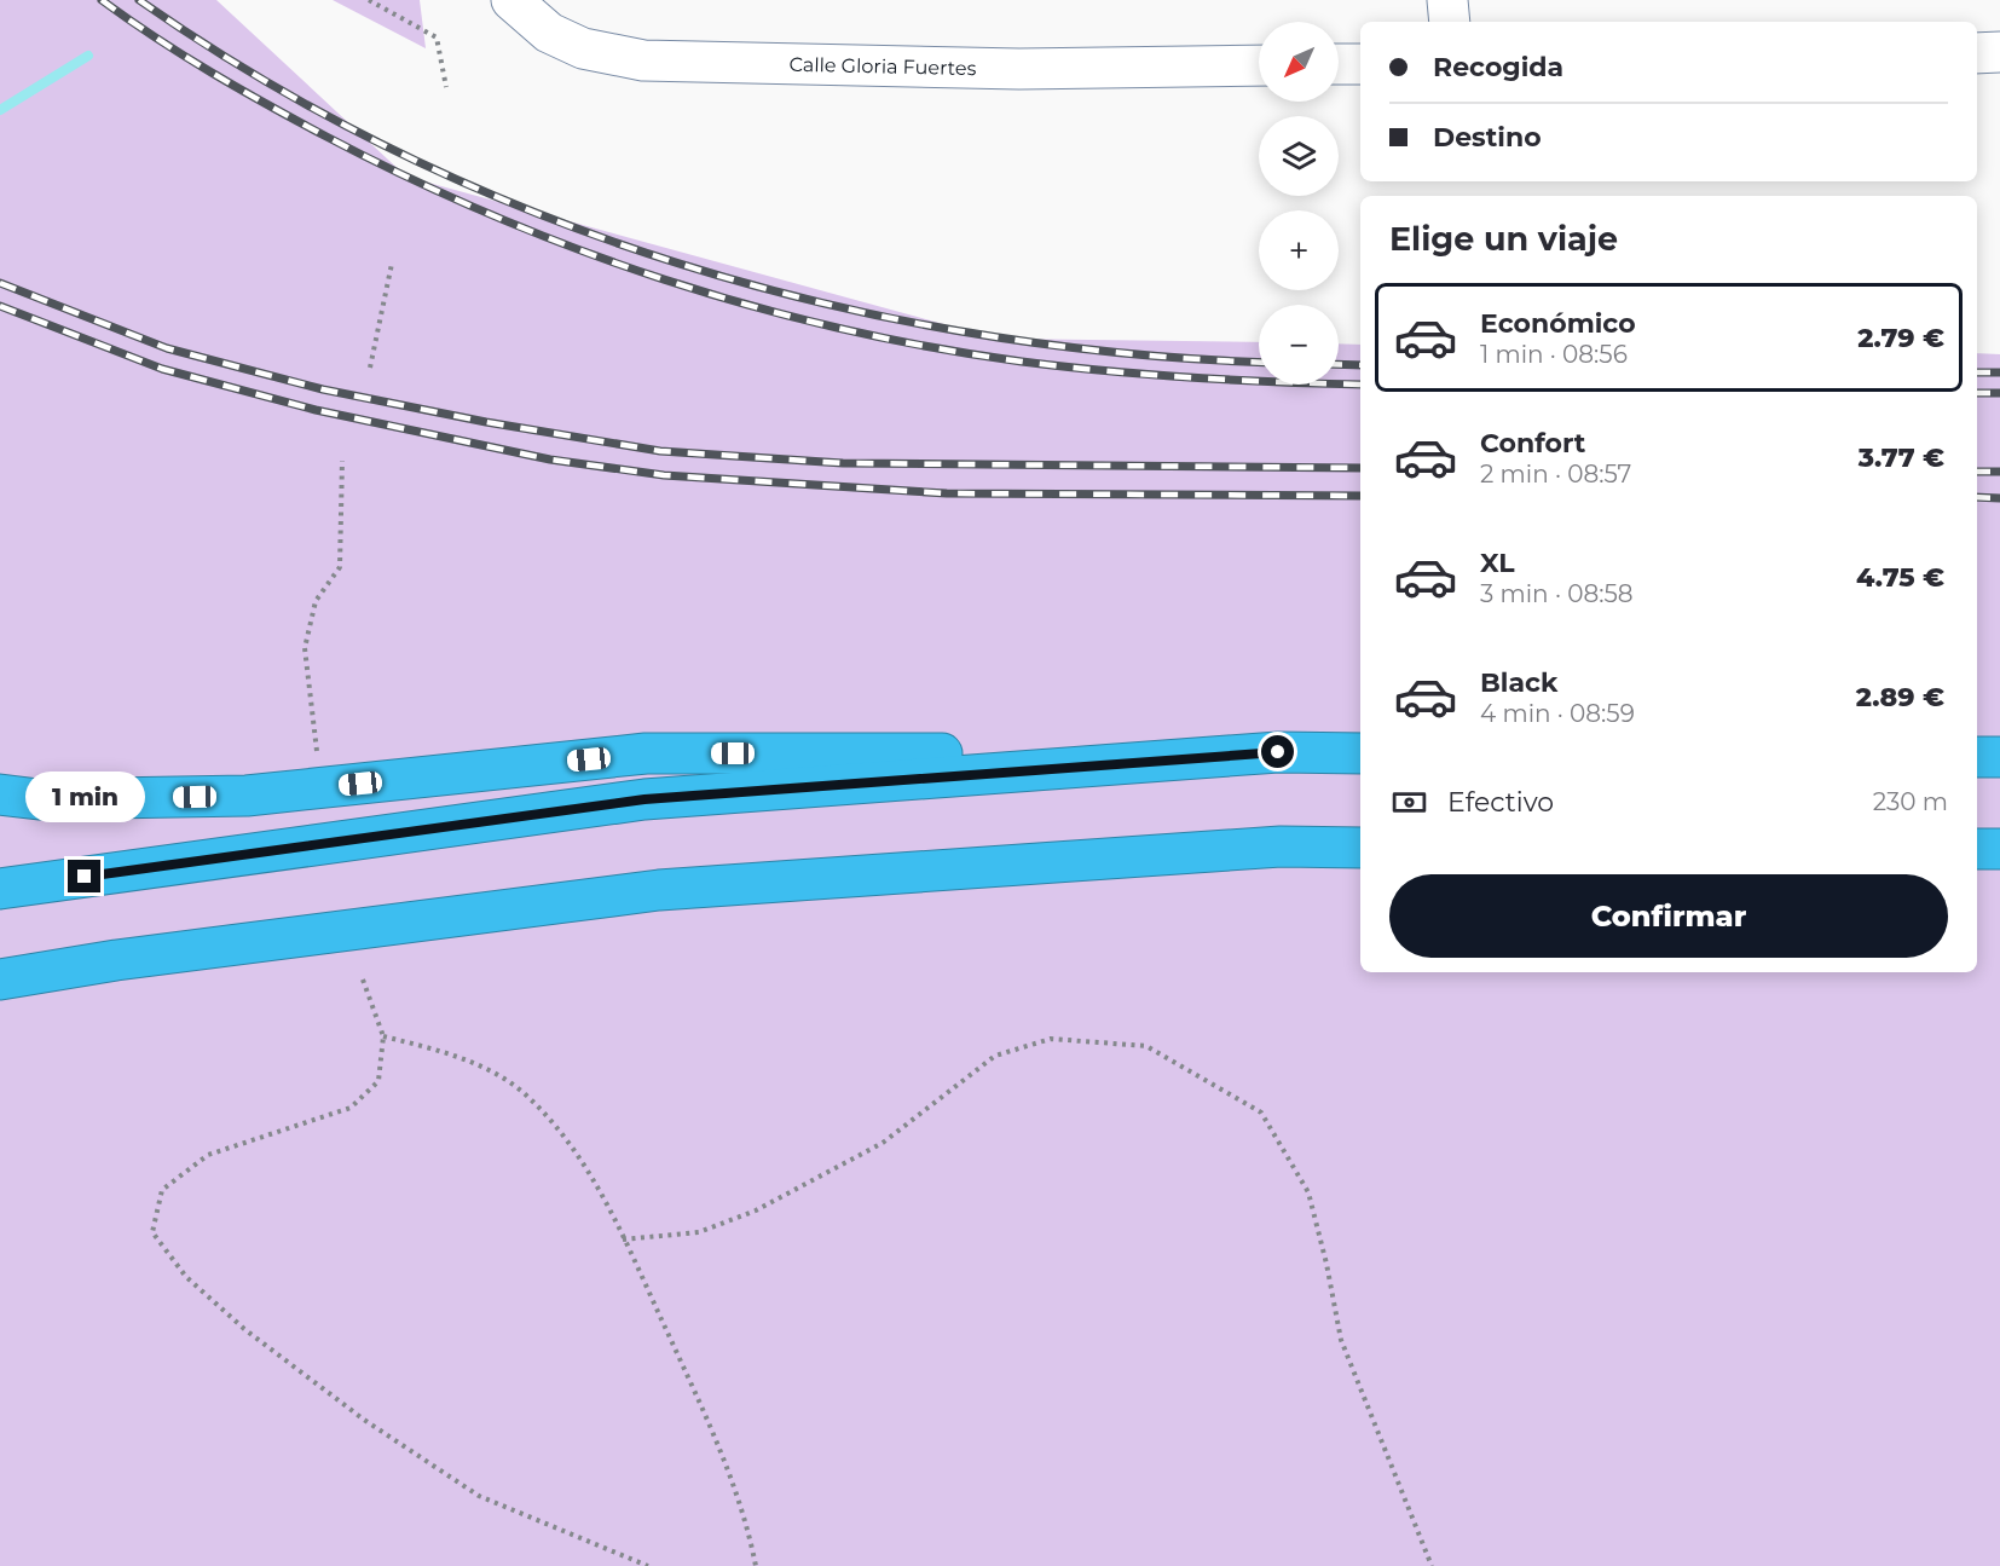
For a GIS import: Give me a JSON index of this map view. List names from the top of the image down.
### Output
{
  "streets": {
    "street": ["Calle Gloria Fuertes"]
  },
  "north": "bottom left",
  "page": {
    "map_buttons": ["+", "−"],
    "banner": ["Recogida", "Destino"],
    "heading": "Elige un viaje",
    "list": [
      {
        "name": "Económico",
        "note": "1 min · 08:56",
        "value": "2.79 €"
      },
      {
        "name": "Confort",
        "note": "2 min · 08:57",
        "value": "3.77 €"
      },
      {
        "name": "XL",
        "note": "3 min · 08:58",
        "value": "4.75 €"
      },
      {
        "name": "Black",
        "note": "4 min · 08:59",
        "value": "2.89 €"
      }
    ],
    "pay": ["Efectivo", "230 m"],
    "bubble": "1 min",
    "buttons": "Confirmar"
  }
}
